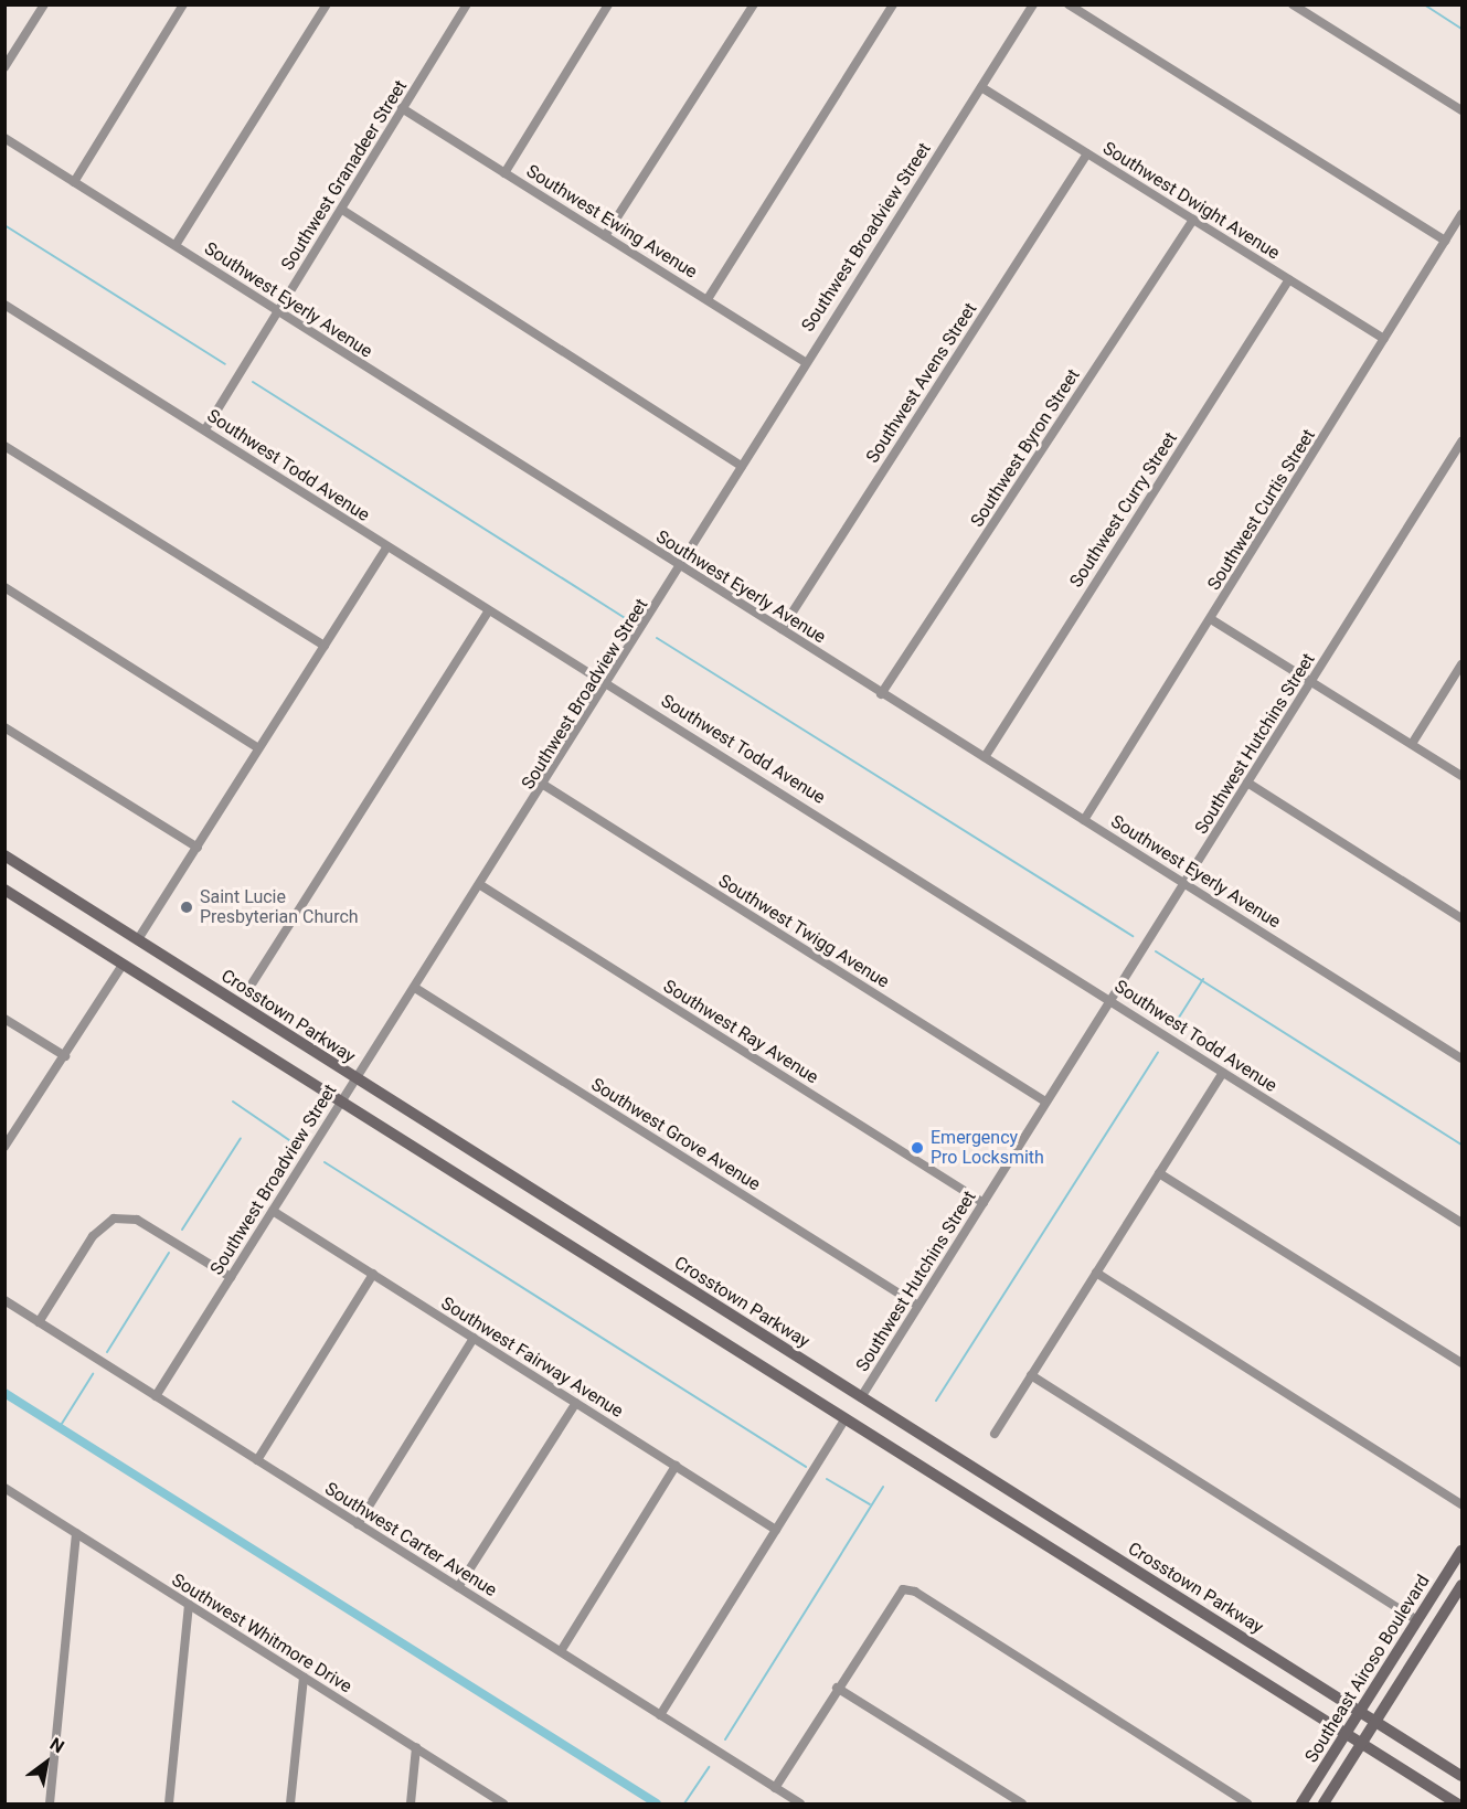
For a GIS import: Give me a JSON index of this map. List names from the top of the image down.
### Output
{
  "streets": {
    "main road": ["Crosstown Parkway", "Southeast Airoso Boulevard"],
    "street": [
      "Southwest Granadeer Street",
      "Southwest Dwight Avenue",
      "Southwest Ewing Avenue",
      "Southwest Broadview Street",
      "Southwest Eyerly Avenue",
      "Southwest Avens Street",
      "Southwest Byron Street",
      "Southwest Todd Avenue",
      "Southwest Curry Street",
      "Southwest Curtis Street",
      "Southwest Hutchins Street",
      "Southwest Twigg Avenue",
      "Southwest Ray Avenue",
      "Southwest Grove Avenue",
      "Southwest Fairway Avenue",
      "Southwest Carter Avenue",
      "Southwest Whitmore Drive"
    ]
  },
  "crossings": [
    ["Southwest Granadeer Street", "Southwest Ewing Avenue"],
    ["Southwest Granadeer Street", "Southwest Eyerly Avenue"],
    ["Southwest Granadeer Street", "Southwest Todd Avenue"],
    ["Southwest Dwight Avenue", "Southwest Broadview Street"],
    ["Southwest Dwight Avenue", "Southwest Avens Street"],
    ["Southwest Dwight Avenue", "Southwest Byron Street"],
    ["Southwest Dwight Avenue", "Southwest Curry Street"],
    ["Southwest Dwight Avenue", "Southwest Curtis Street"],
    ["Southwest Ewing Avenue", "Southwest Broadview Street"],
    ["Southwest Broadview Street", "Southwest Eyerly Avenue"],
    ["Southwest Broadview Street", "Southwest Todd Avenue"],
    ["Southwest Broadview Street", "Southwest Twigg Avenue"],
    ["Southwest Broadview Street", "Crosstown Parkway"],
    ["Southwest Broadview Street", "Southwest Ray Avenue"],
    ["Southwest Broadview Street", "Southwest Grove Avenue"],
    ["Southwest Broadview Street", "Southwest Fairway Avenue"],
    ["Southwest Broadview Street", "Southwest Carter Avenue"],
    ["Southwest Eyerly Avenue", "Southwest Avens Street"],
    ["Southwest Eyerly Avenue", "Southwest Byron Street"],
    ["Southwest Eyerly Avenue", "Southwest Curry Street"],
    ["Southwest Eyerly Avenue", "Southwest Curtis Street"],
    ["Southwest Eyerly Avenue", "Southwest Hutchins Street"],
    ["Southwest Todd Avenue", "Southwest Hutchins Street"],
    ["Southwest Hutchins Street", "Southwest Twigg Avenue"],
    ["Southwest Hutchins Street", "Crosstown Parkway"],
    ["Southwest Hutchins Street", "Southwest Ray Avenue"],
    ["Southwest Hutchins Street", "Southwest Grove Avenue"],
    ["Crosstown Parkway", "Southeast Airoso Boulevard"]
  ],
  "places": ["Saint Lucie Presbyterian Church", "Emergency Pro Locksmith"],
  "north": "top right"
}
